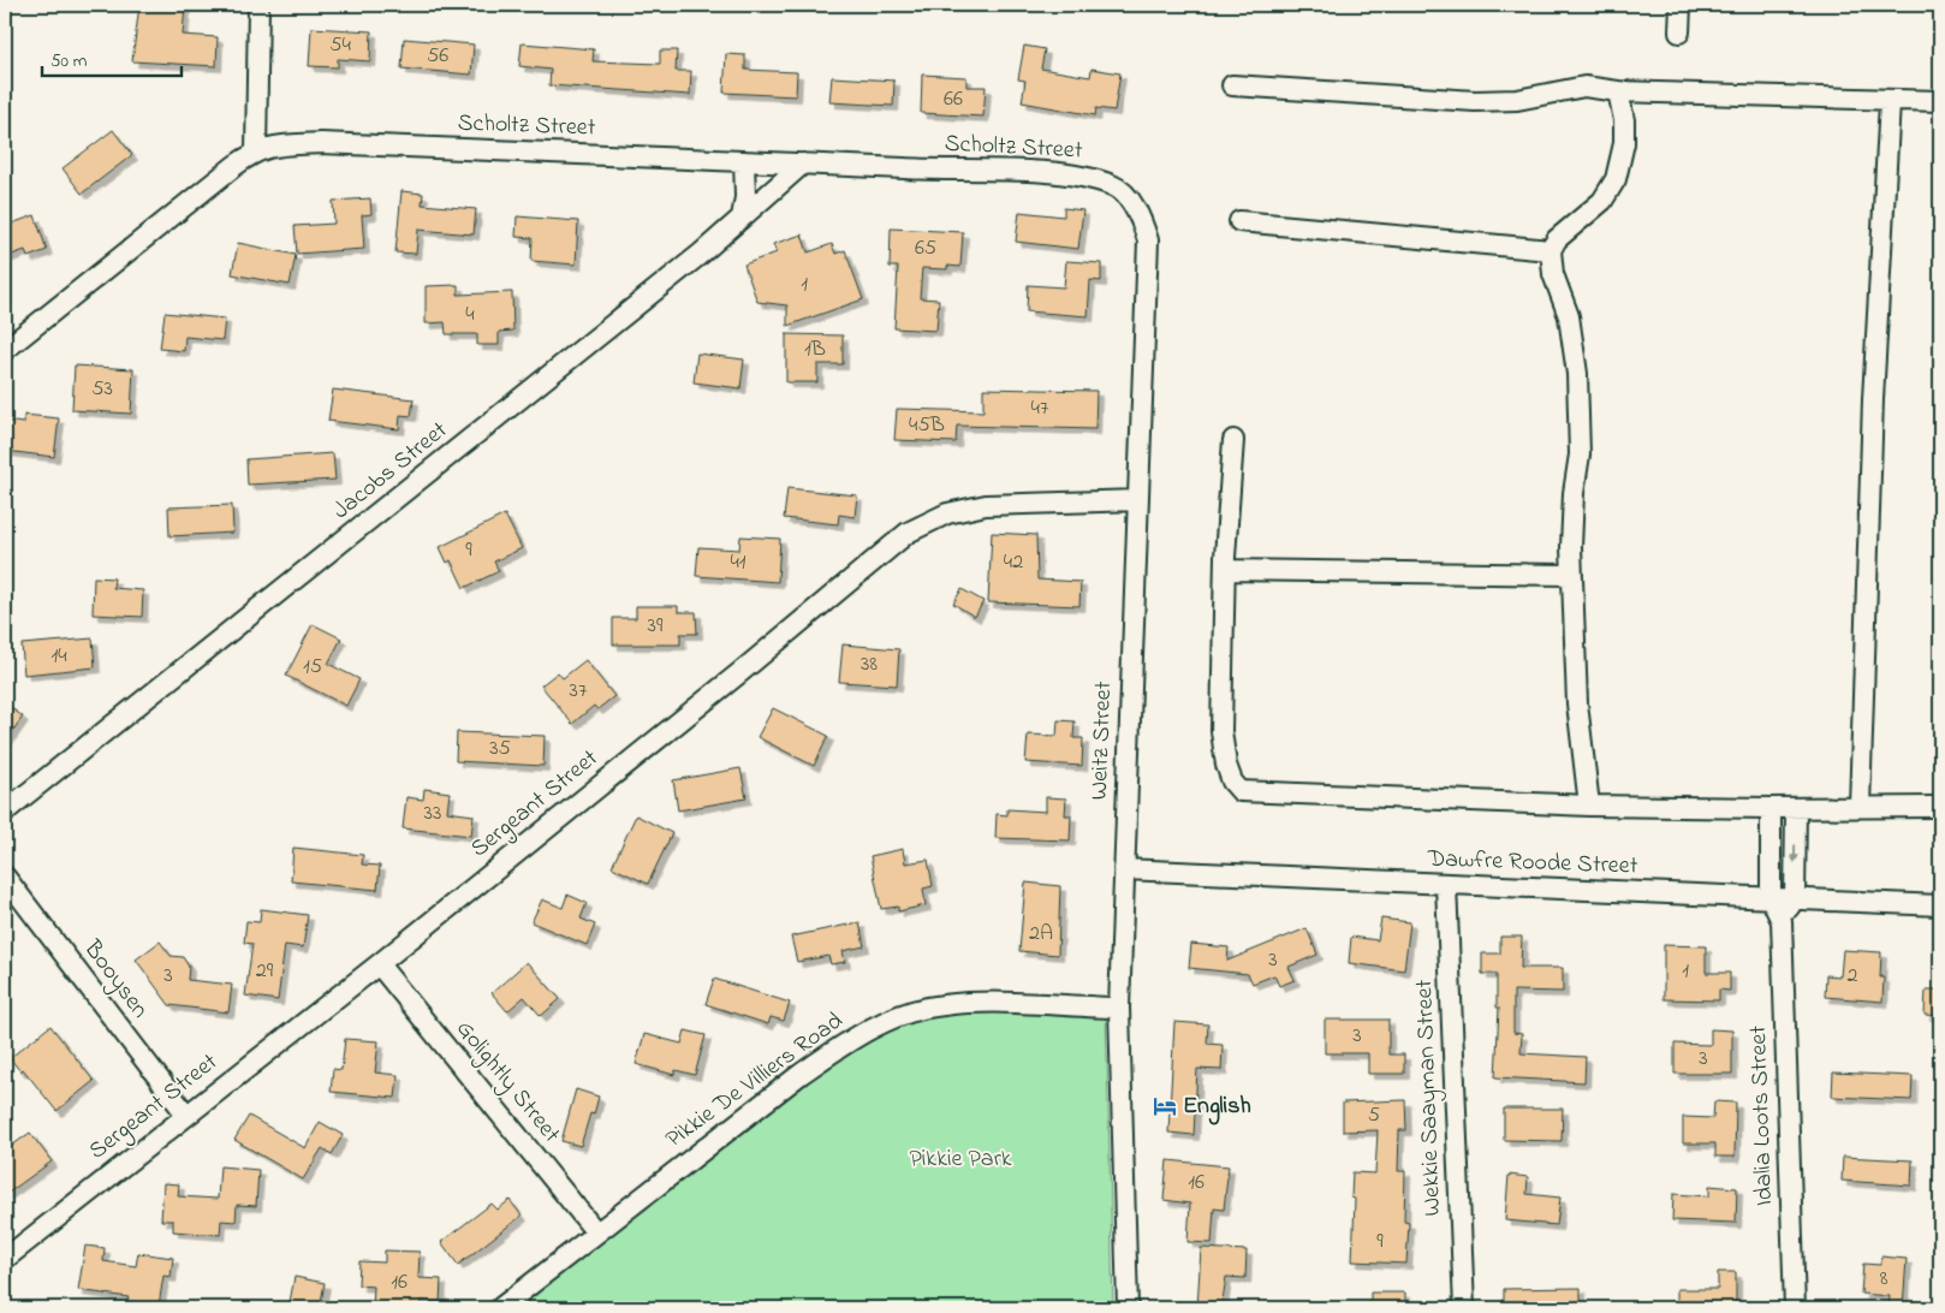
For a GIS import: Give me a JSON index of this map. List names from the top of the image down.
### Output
{
  "streets": {
    "street": [
      "Scholtz Street",
      "Jacobs Street",
      "Weitz Street",
      "Sergeant Street",
      "Dawfre Roode Street",
      "Booysen",
      "Pikkie De Villiers Road",
      "Golightly Street",
      "Wekkie Saayman Street",
      "Idalia Loots Street"
    ]
  },
  "crossings": [
    ["Scholtz Street", "Jacobs Street"],
    ["Scholtz Street", "Weitz Street"],
    ["Weitz Street", "Sergeant Street"],
    ["Weitz Street", "Dawfre Roode Street"],
    ["Weitz Street", "Pikkie De Villiers Road"],
    ["Sergeant Street", "Booysen"],
    ["Sergeant Street", "Golightly Street"],
    ["Dawfre Roode Street", "Wekkie Saayman Street"],
    ["Dawfre Roode Street", "Idalia Loots Street"],
    ["Pikkie De Villiers Road", "Golightly Street"]
  ],
  "parks": ["Pikkie Park"],
  "places": {
    "hotel": ["English"]
  },
  "house_numbers": [
    "54",
    "56",
    "66",
    "65",
    "1",
    "4",
    "1B",
    "53",
    "47",
    "45B",
    "9",
    "41",
    "42",
    "39",
    "14",
    "38",
    "15",
    "37",
    "35",
    "33",
    "2A",
    "3",
    "29",
    "1",
    "3",
    "2",
    "3",
    "3",
    "5",
    "16",
    "9",
    "8",
    "16"
  ],
  "scale_bar": "50 m"
}
